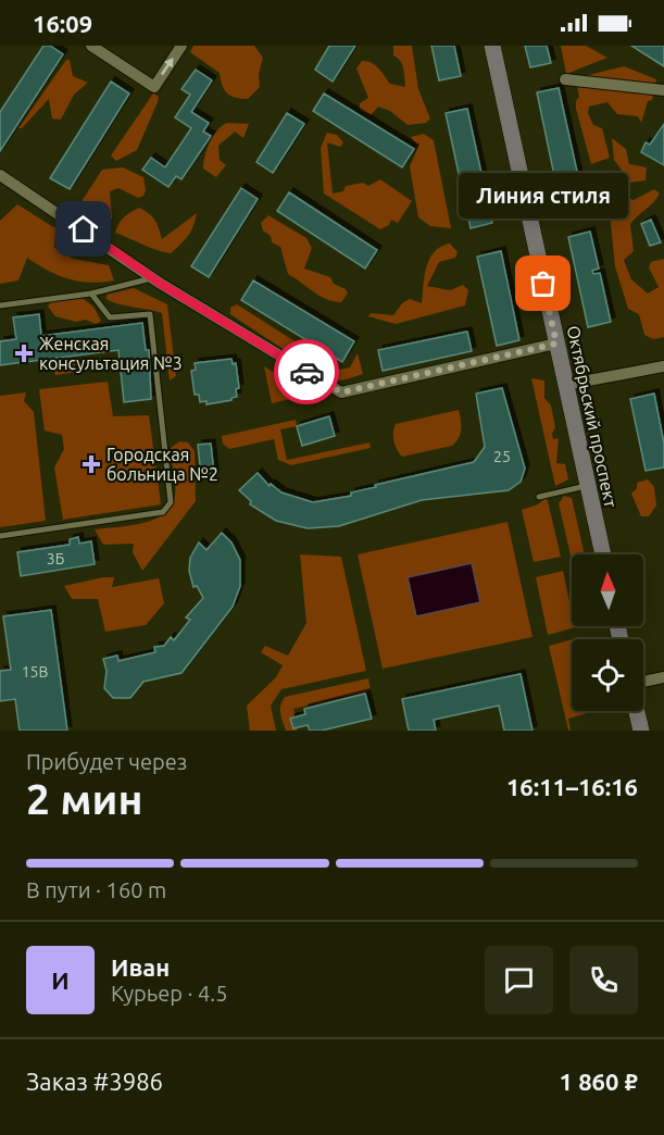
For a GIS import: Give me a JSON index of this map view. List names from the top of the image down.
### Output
{
  "streets": {
    "main road": ["Октябрьский проспект"]
  },
  "places": {
    "other": ["Линия стиля"],
    "health": ["Женская консультация №3", "Городская больница №2"]
  },
  "house_numbers": ["25", "3Б", "15В"],
  "north": "top",
  "page": {
    "status": "16:09",
    "bubble": "Линия стиля",
    "heading": ["2 мин", "Прибудет через", "16:11–16:16"],
    "panel": [
      "Иван",
      "Курьер · 4.5",
      "Заказ #3986",
      "1 860 ₽"
    ],
    "bar": "В пути · 160 m",
    "round": "И"
  }
}
